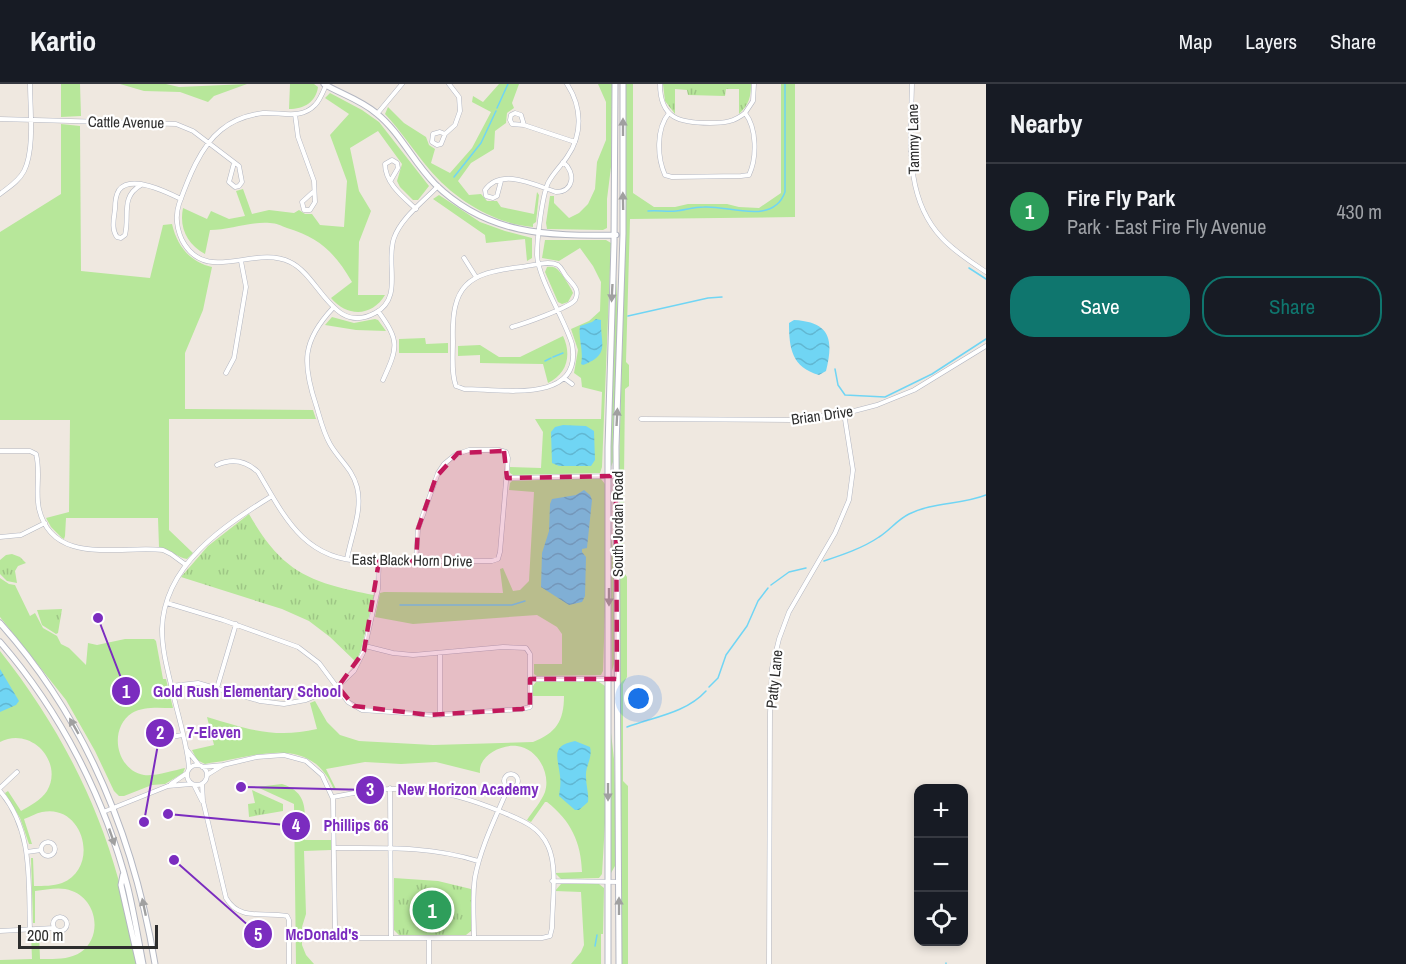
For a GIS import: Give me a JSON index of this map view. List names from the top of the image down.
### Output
{
  "streets": {
    "main road": ["South Jordan Road"],
    "street": [
      "Cattle Avenue",
      "Tammy Lane",
      "Brian Drive",
      "East Black Horn Drive",
      "Patty Lane"
    ]
  },
  "crossings": [
    ["Brian Drive", "Patty Lane"]
  ],
  "places": [
    "Gold Rush Elementary School",
    "New Horizon Academy",
    "Phillips 66",
    "7-Eleven",
    "McDonald's"
  ],
  "scale_bar": "200 m",
  "page": {
    "header": "Kartio",
    "nav": ["Map", "Layers", "Share"],
    "heading": "Nearby",
    "list": [
      {
        "mark": "1",
        "name": "Fire Fly Park",
        "note": "Park · East Fire Fly Avenue",
        "value": "430 m"
      }
    ],
    "buttons": ["Save", "Share"],
    "map_buttons": ["+", "−"],
    "pins": "1",
    "scale": "200 m"
  }
}
